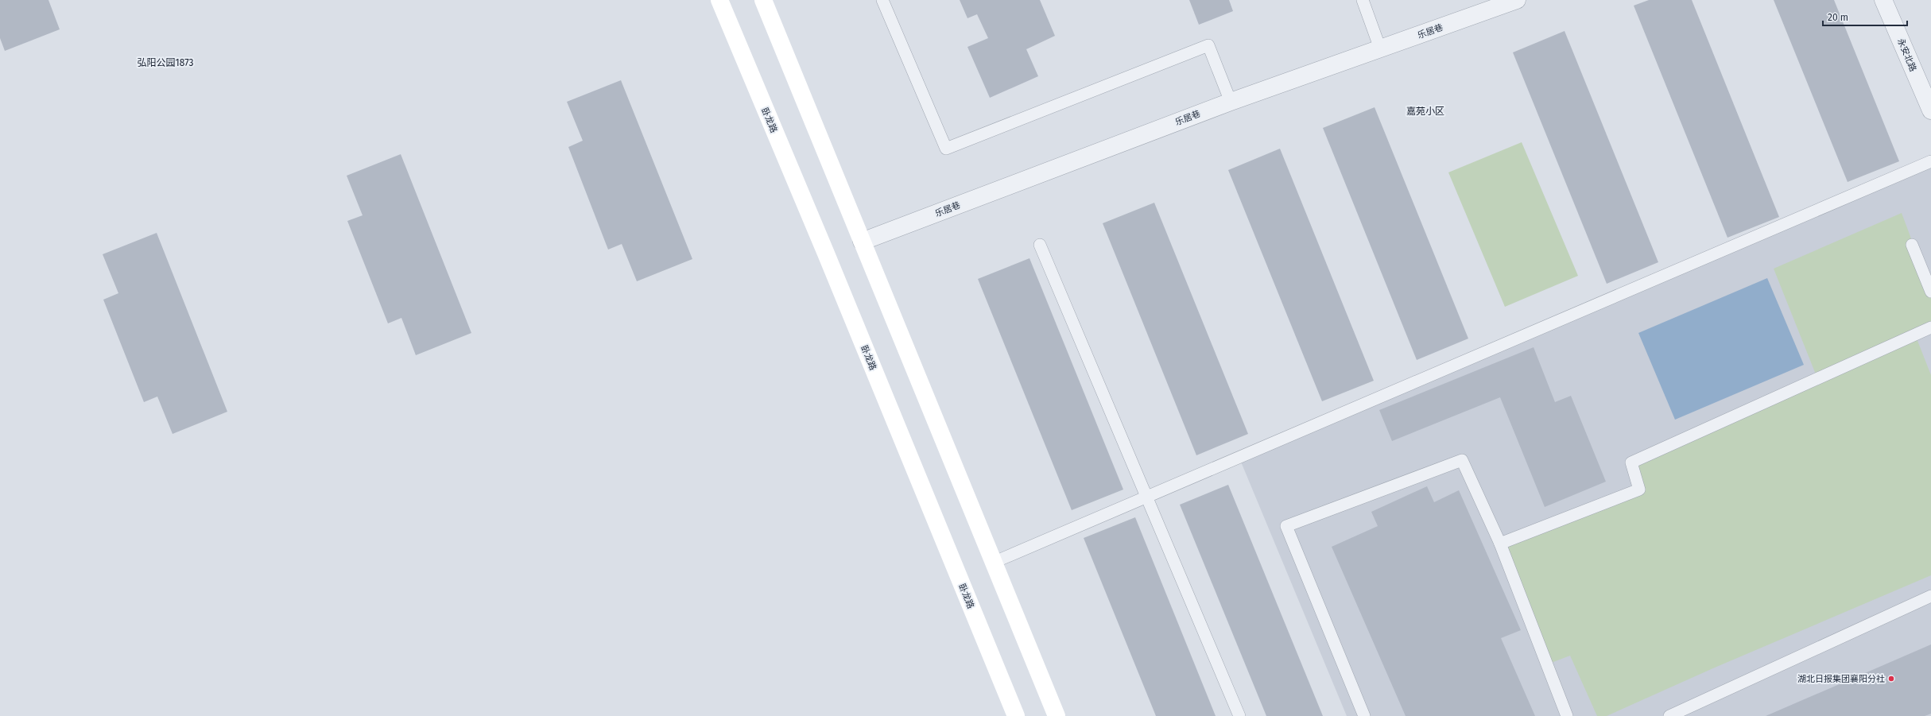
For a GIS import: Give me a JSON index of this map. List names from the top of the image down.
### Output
{
  "streets": {
    "main road": ["卧龙路"],
    "street": ["乐居巷", "永安北路"]
  },
  "districts": ["弘阳公园1873", "嘉苑小区"],
  "places": ["湖北日报集团襄阳分社"],
  "scale_bar": "20 m"
}
